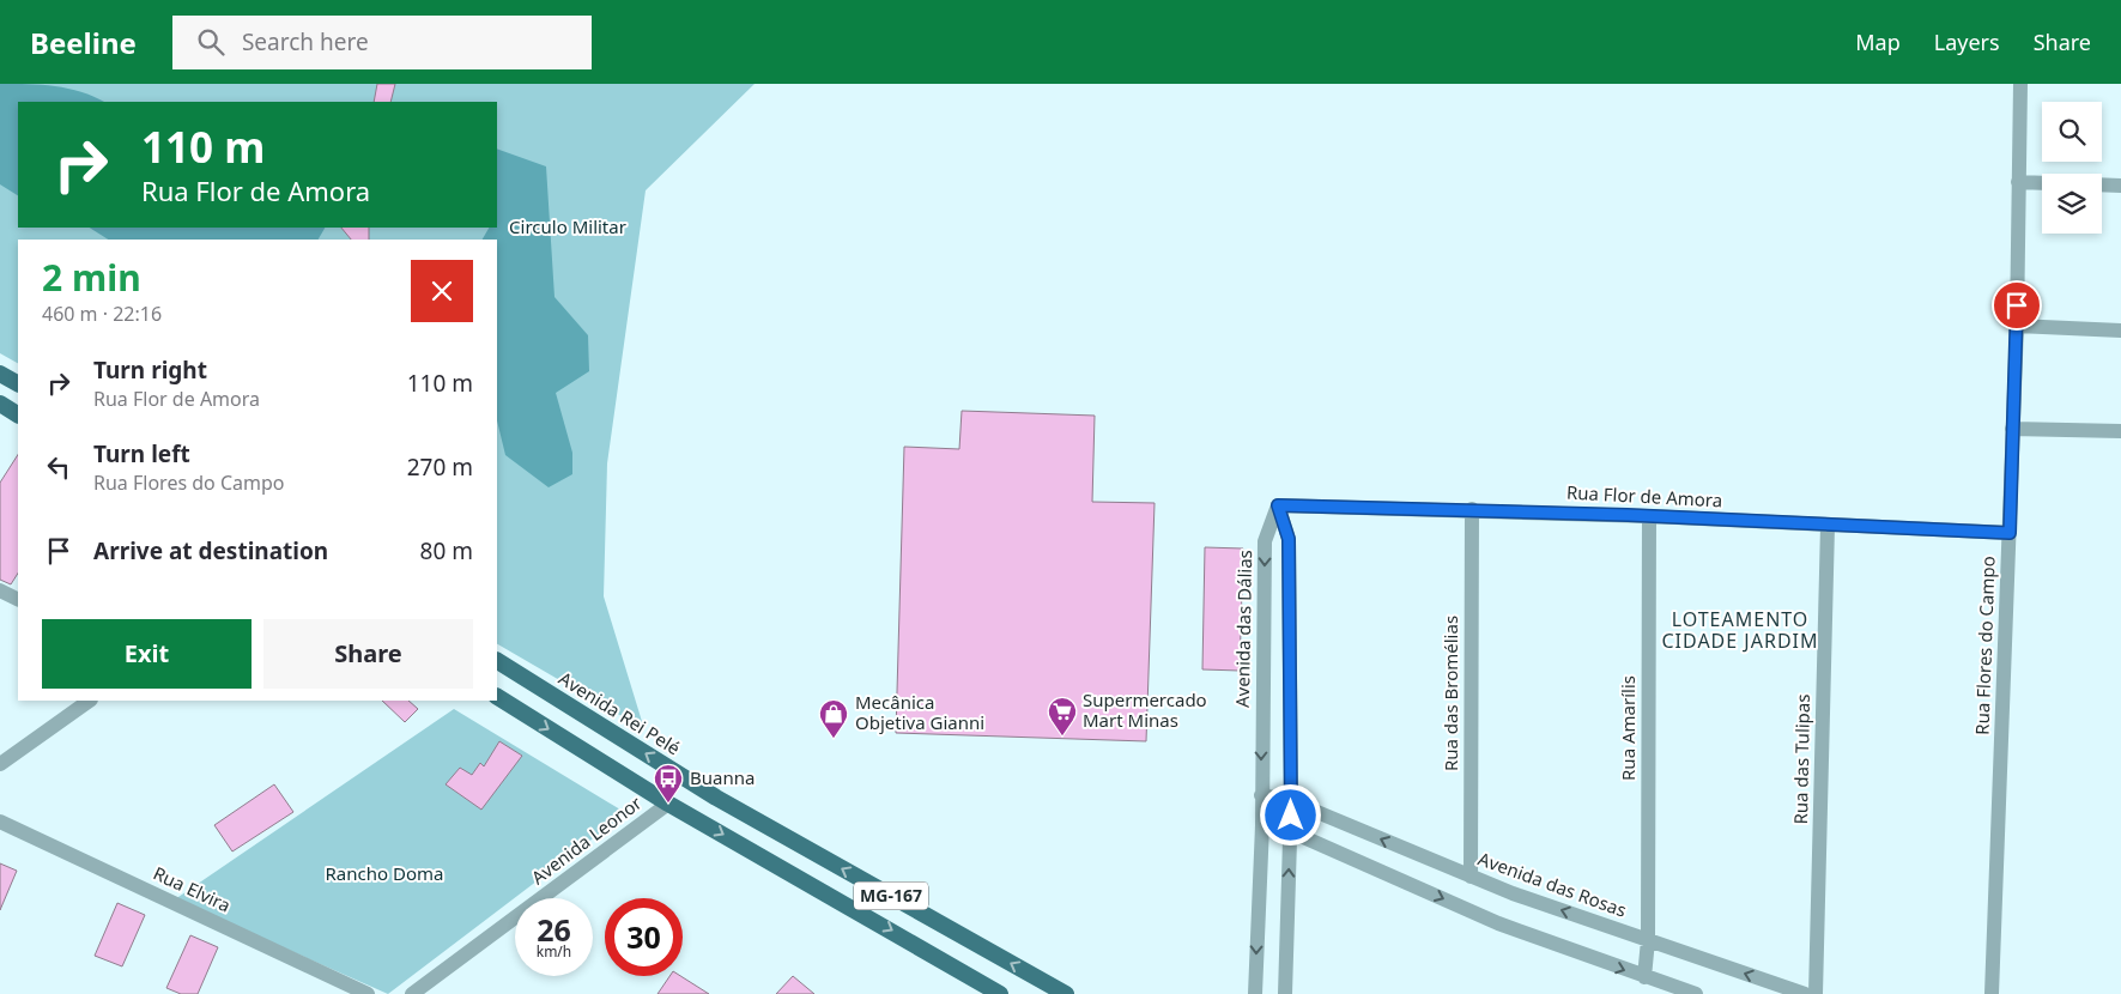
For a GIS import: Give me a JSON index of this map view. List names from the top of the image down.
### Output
{
  "streets": {
    "main road": ["Avenida Rei Pelé", "MG-167"],
    "street": [
      "Rua Flor de Amora",
      "Avenida das Dálias",
      "Rua Flores do Campo",
      "Rua das Bromélias",
      "Rua Amarílis",
      "Rua das Tulipas",
      "Avenida Leonor",
      "Avenida das Rosas",
      "Rua Elvira"
    ]
  },
  "crossings": [
    ["Rua Flor de Amora", "Avenida das Dálias"],
    ["Rua Flor de Amora", "Rua Flores do Campo"],
    ["Rua Flor de Amora", "Rua das Bromélias"],
    ["Rua Flor de Amora", "Rua Amarílis"],
    ["Rua Flor de Amora", "Rua das Tulipas"],
    ["Avenida das Dálias", "Avenida das Rosas"],
    ["Rua das Bromélias", "Avenida das Rosas"],
    ["Rua Amarílis", "Avenida das Rosas"],
    ["Avenida Leonor", "MG-167"]
  ],
  "districts": ["LOTEAMENTO CIDADE JARDIM"],
  "parks": ["Circulo Militar", "Rancho Doma"],
  "places": {
    "supermarket": ["Supermercado Mart Minas"],
    "shop": ["Mecânica Objetiva Gianni"],
    "bus stop": ["Buanna"]
  },
  "page": {
    "header": "Beeline",
    "search": "Search here",
    "nav": ["Map", "Layers", "Share"],
    "turn": ["110 m", "Rua Flor de Amora"],
    "heading": ["2 min", "460 m · 22:16"],
    "list": [
      {
        "name": "Turn right",
        "note": "Rua Flor de Amora",
        "value": "110 m"
      },
      {
        "name": "Turn left",
        "note": "Rua Flores do Campo",
        "value": "270 m"
      },
      {
        "name": "Arrive at destination",
        "value": "80 m"
      }
    ],
    "buttons": ["Exit", "Share"],
    "speed": "26 km/h",
    "limit": "30"
  }
}
